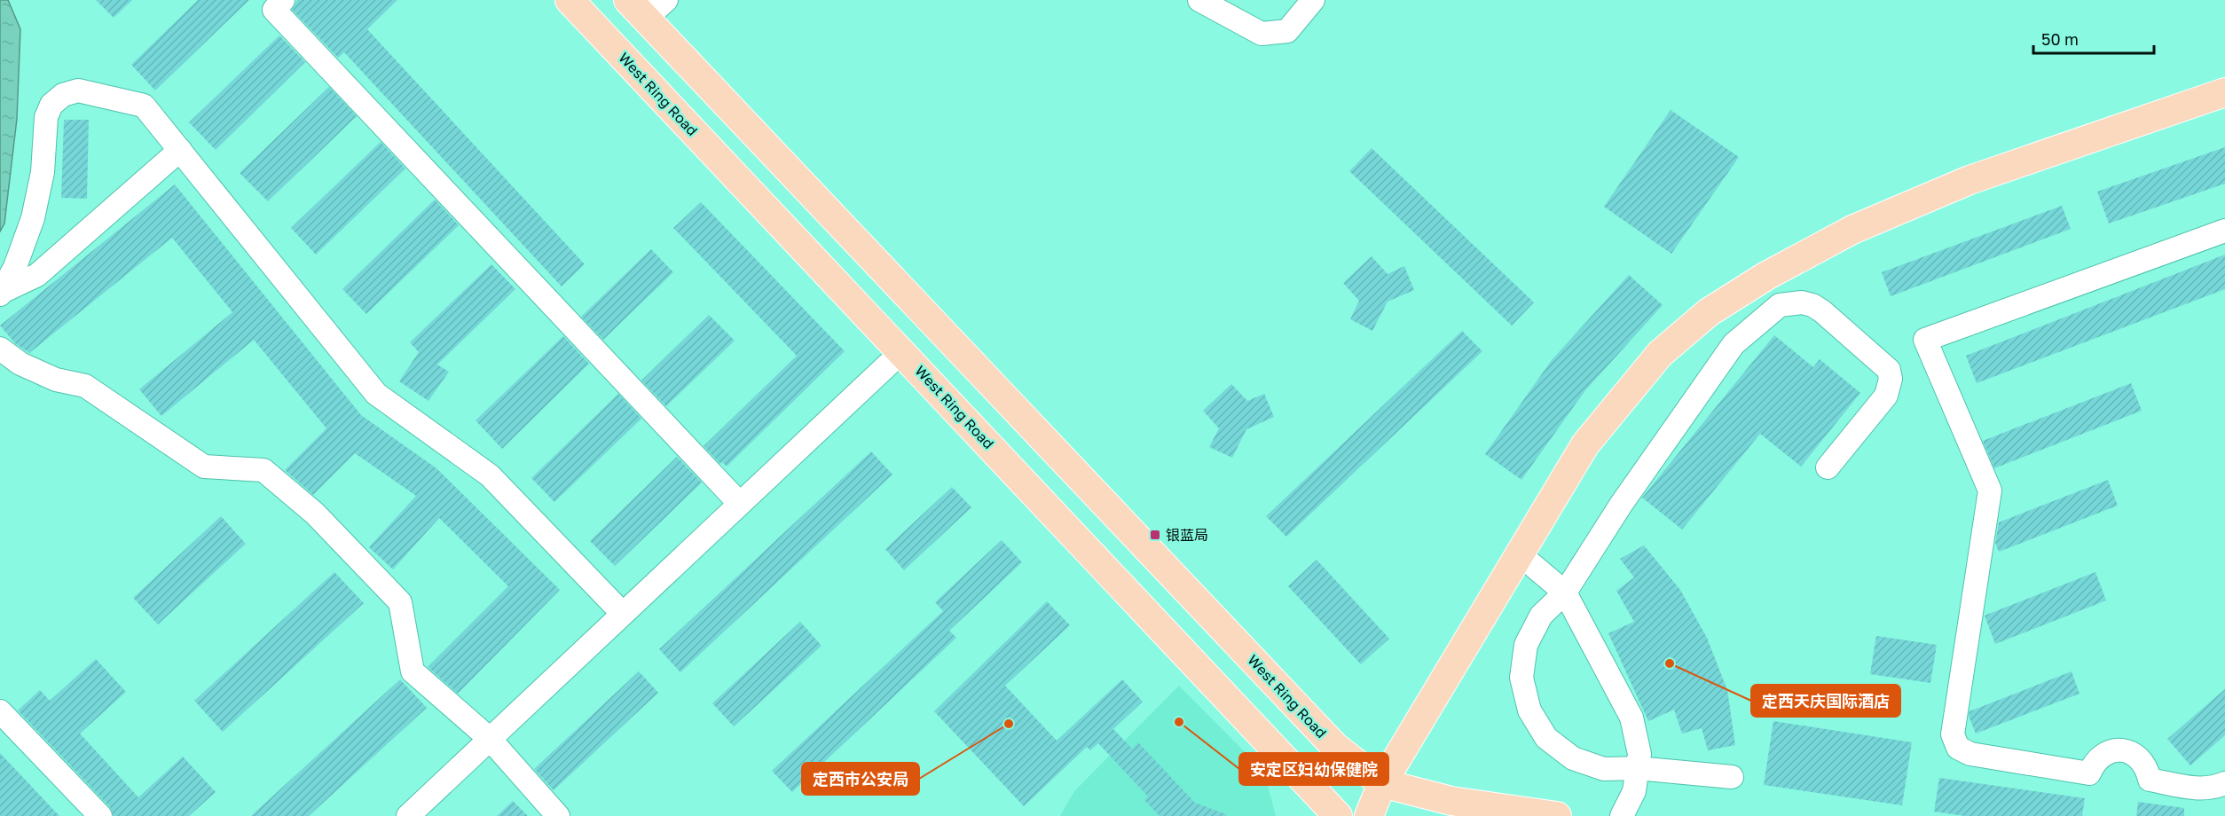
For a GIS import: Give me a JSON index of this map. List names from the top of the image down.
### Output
{
  "streets": {
    "main road": ["West Ring Road"]
  },
  "places": {
    "transit": ["银蓝局"],
    "other": ["定西天庆国际酒店", "安定区妇幼保健院", "定西市公安局"]
  },
  "scale_bar": "50 m"
}
